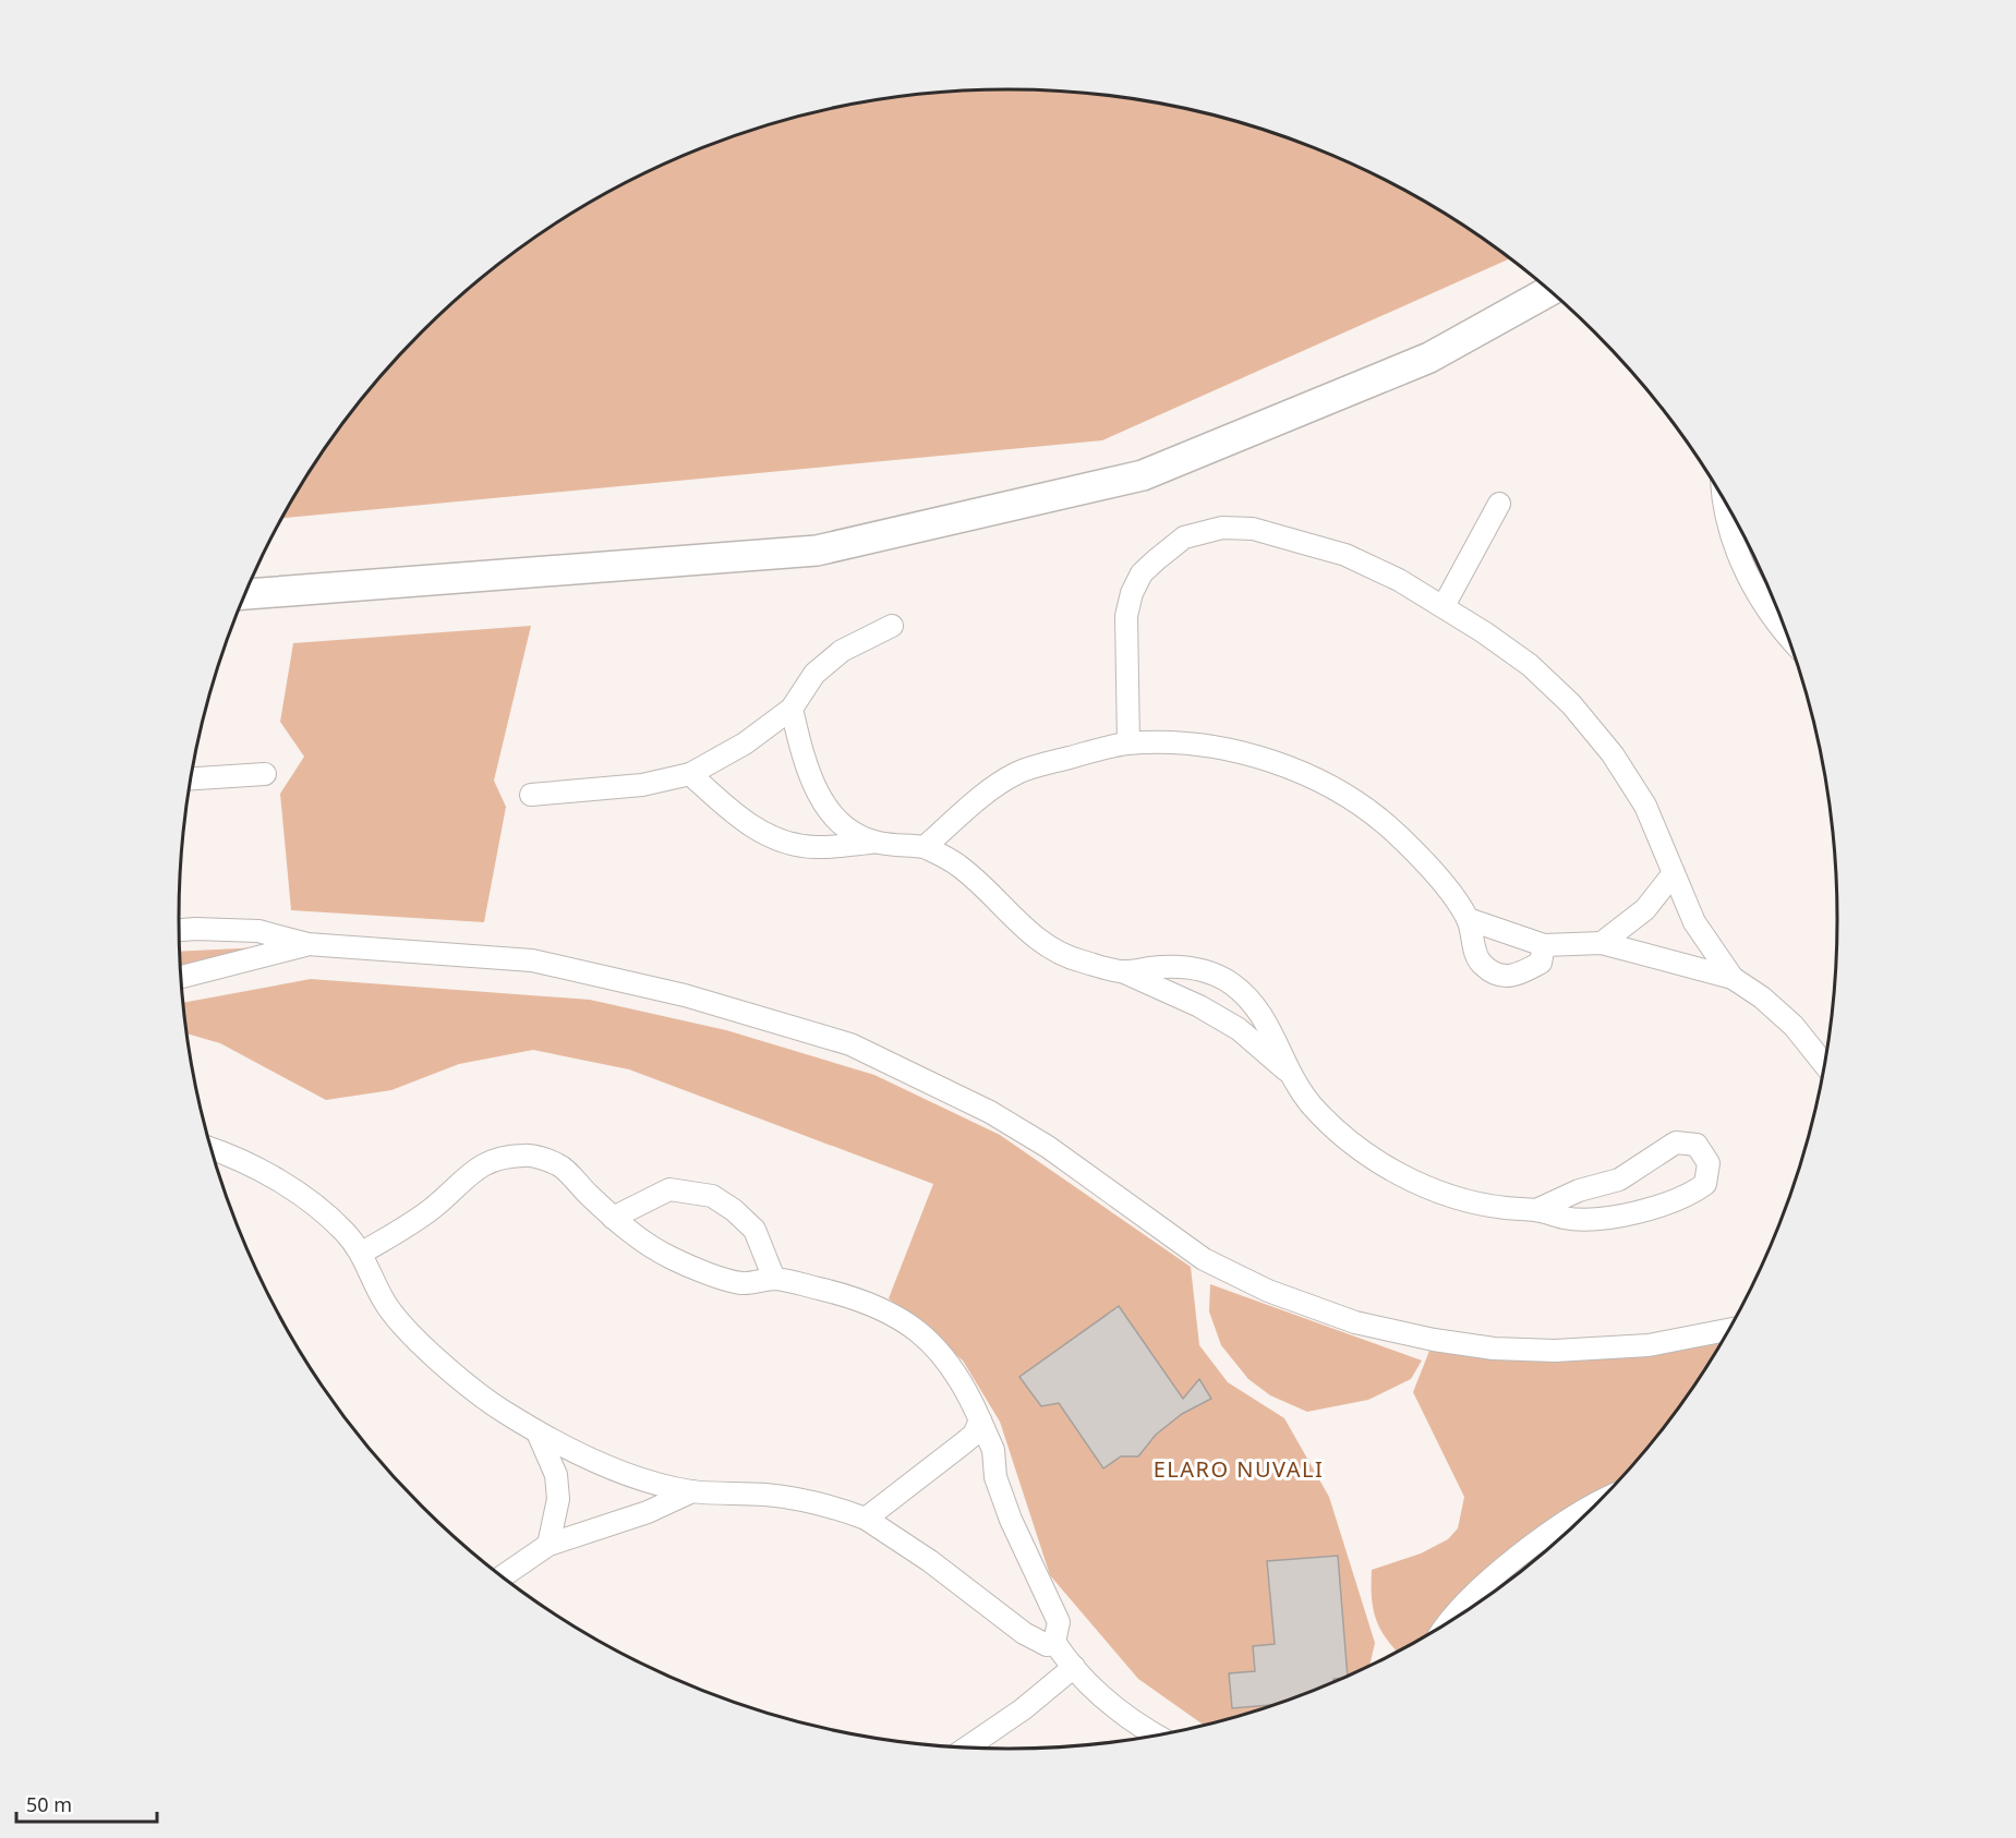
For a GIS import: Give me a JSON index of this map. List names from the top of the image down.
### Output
{
  "districts": ["ELARO NUVALI"],
  "scale_bar": "50 m"
}
